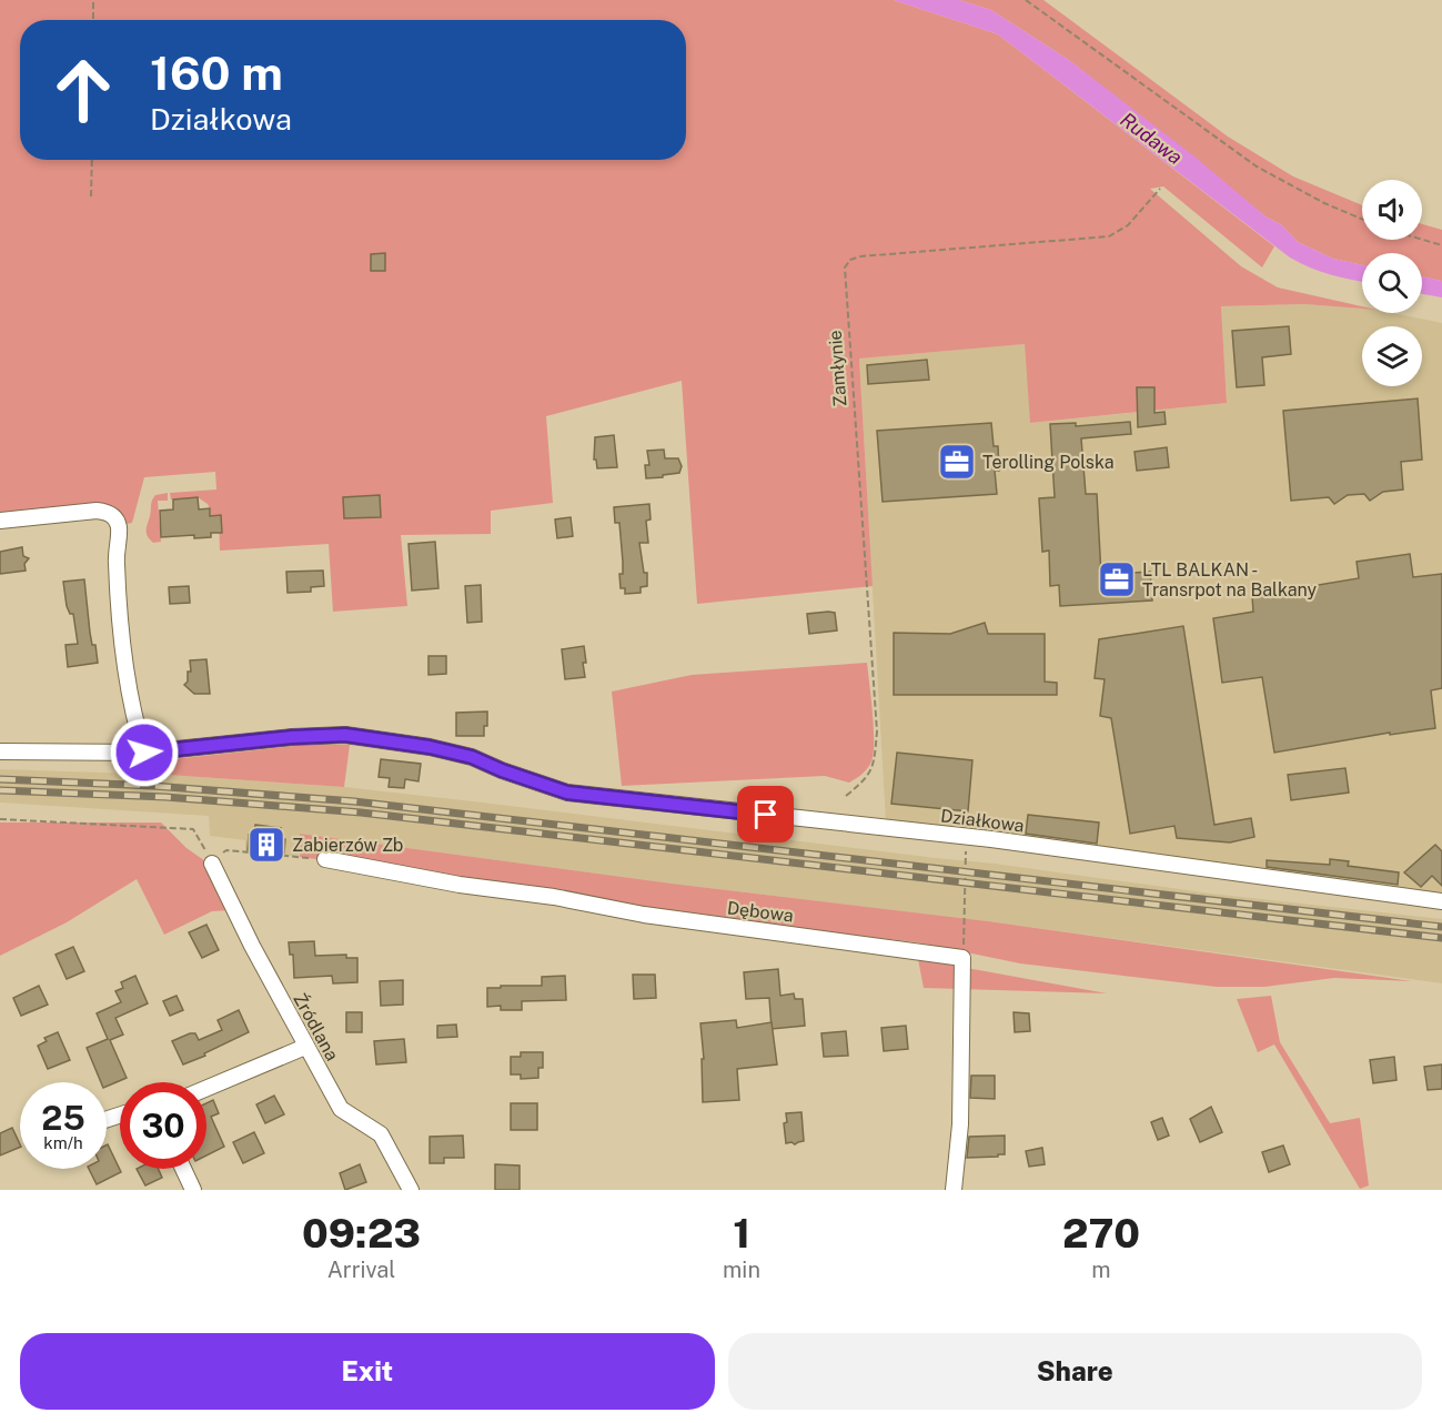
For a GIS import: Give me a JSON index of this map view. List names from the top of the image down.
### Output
{
  "streets": {
    "street": ["Działkowa", "Dębowa", "Źródlana"],
    "path": ["Zamłynie"]
  },
  "water": ["Rudawa"],
  "places": {
    "office": ["Terolling Polska", "LTL BALKAN - Transrpot na Balkany"],
    "building": ["Zabierzów Zb"]
  },
  "page": {
    "turn": ["160 m", "Działkowa"],
    "speed": "25 km/h",
    "limit": "30",
    "eta": [
      "09:23",
      "Arrival",
      "1",
      "min",
      "270",
      "m"
    ],
    "buttons": ["Exit", "Share"]
  }
}
